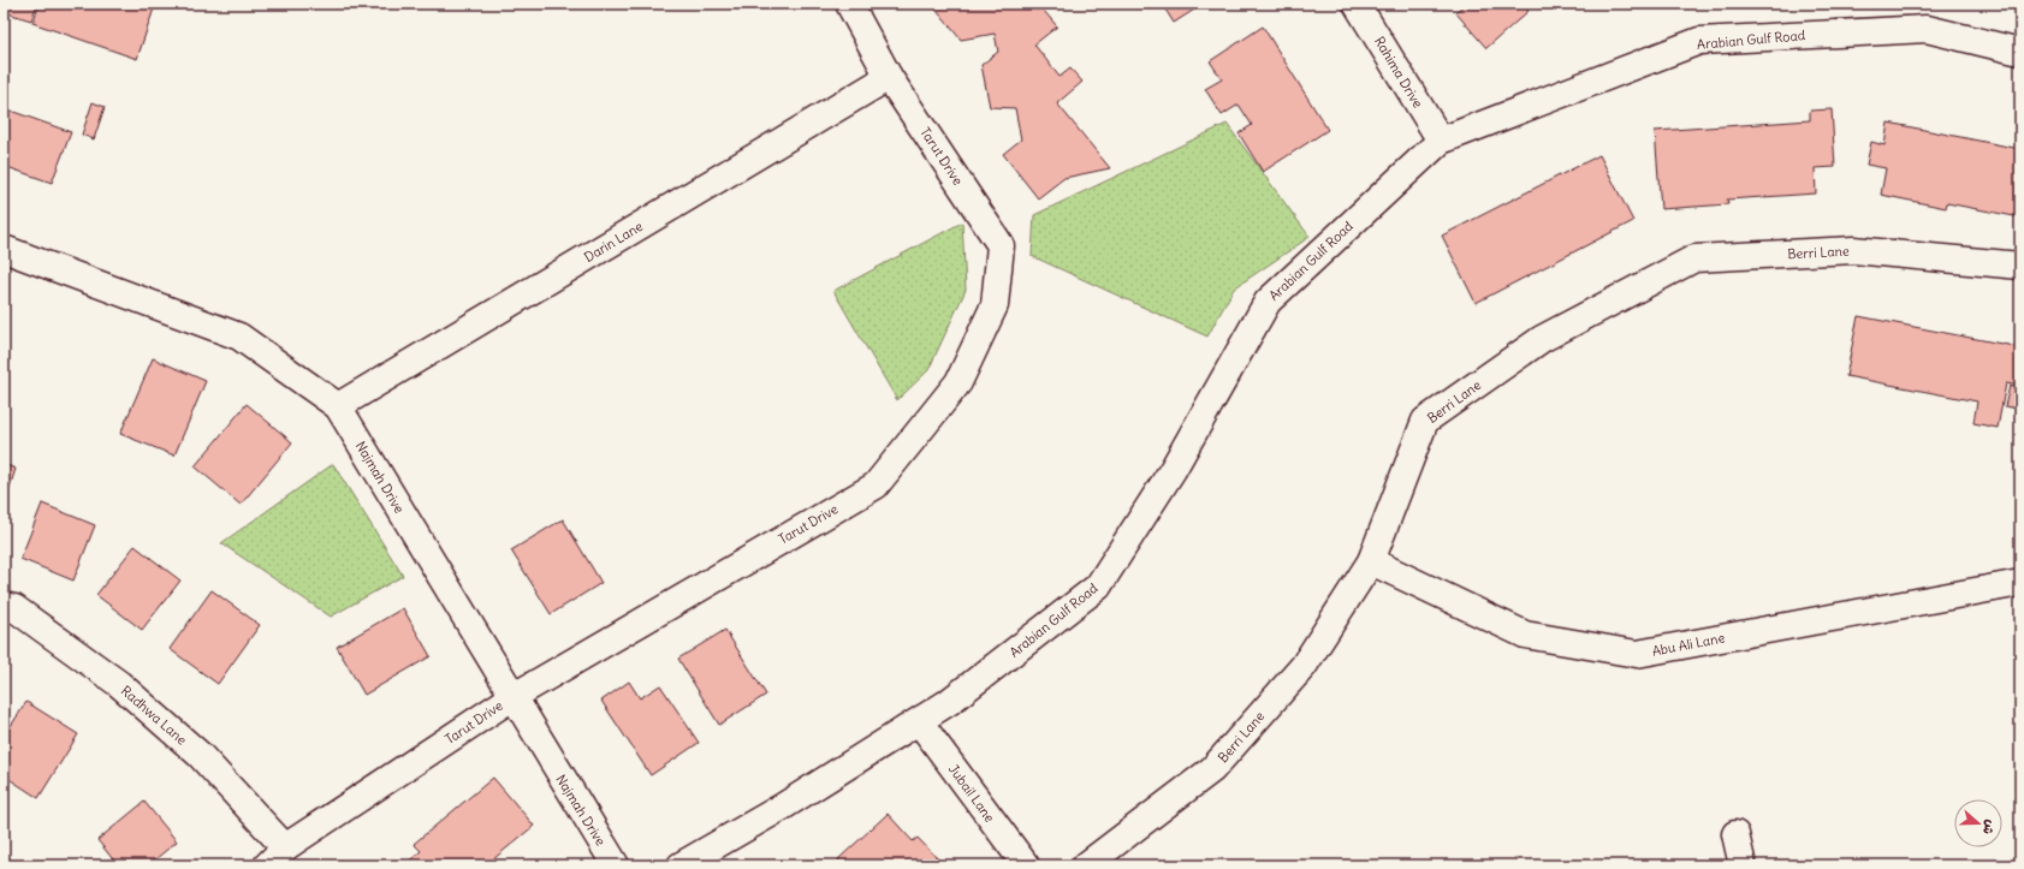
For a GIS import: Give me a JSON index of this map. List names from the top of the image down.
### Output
{
  "streets": {
    "street": [
      "Arabian Gulf Road",
      "Rahima Drive",
      "Tarut Drive",
      "Darin Lane",
      "Berri Lane",
      "Najmah Drive",
      "Abu Ali Lane",
      "Radhwa Lane",
      "Jubail Lane"
    ]
  },
  "crossings": [
    ["Arabian Gulf Road", "Rahima Drive"],
    ["Arabian Gulf Road", "Jubail Lane"],
    ["Tarut Drive", "Darin Lane"],
    ["Tarut Drive", "Najmah Drive"],
    ["Tarut Drive", "Radhwa Lane"],
    ["Darin Lane", "Najmah Drive"],
    ["Berri Lane", "Abu Ali Lane"]
  ],
  "north": "right"
}
